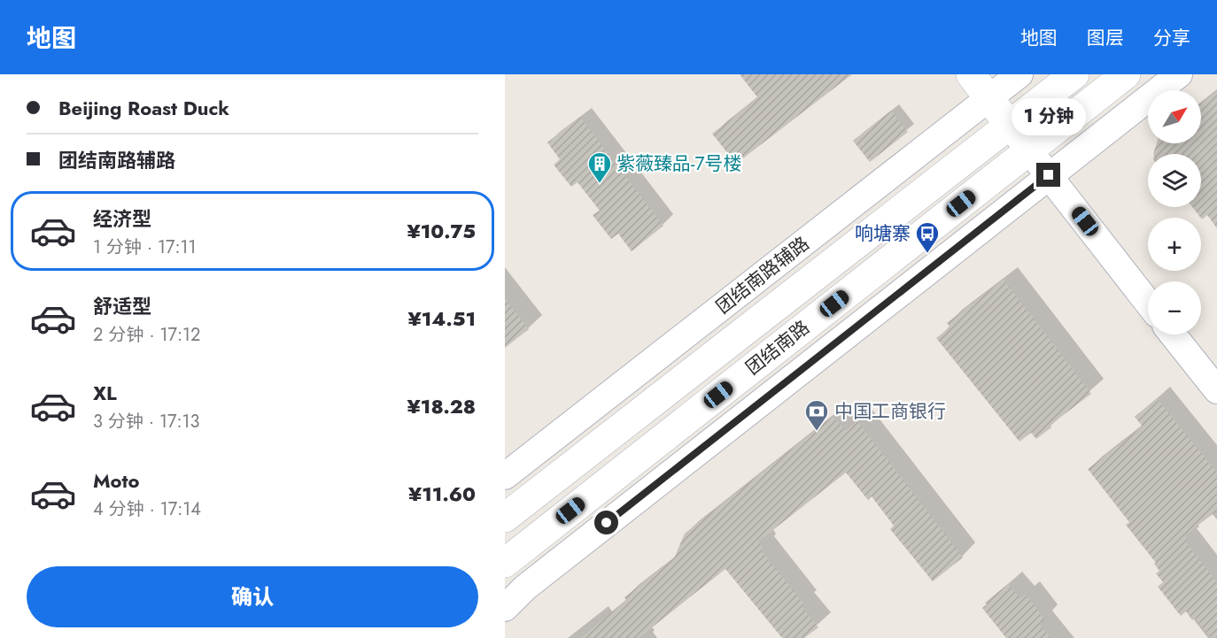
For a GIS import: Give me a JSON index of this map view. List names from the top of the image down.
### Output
{
  "streets": {
    "main road": ["团结南路"],
    "street": ["团结南路辅路"]
  },
  "places": {
    "building": ["紫薇臻品-7号楼"],
    "bus stop": ["响塘寨"],
    "bank": ["中国工商银行"]
  },
  "north": "top right",
  "page": {
    "header": "地图",
    "nav": ["地图", "图层", "分享"],
    "banner": ["Beijing Roast Duck", "团结南路辅路"],
    "map_buttons": ["+", "−"],
    "bubble": "1 分钟",
    "list": [
      {
        "name": "经济型",
        "note": "1 分钟 · 17:11",
        "value": "¥10.75"
      },
      {
        "name": "舒适型",
        "note": "2 分钟 · 17:12",
        "value": "¥14.51"
      },
      {
        "name": "XL",
        "note": "3 分钟 · 17:13",
        "value": "¥18.28"
      },
      {
        "name": "Moto",
        "note": "4 分钟 · 17:14",
        "value": "¥11.60"
      }
    ],
    "buttons": "确认"
  }
}
